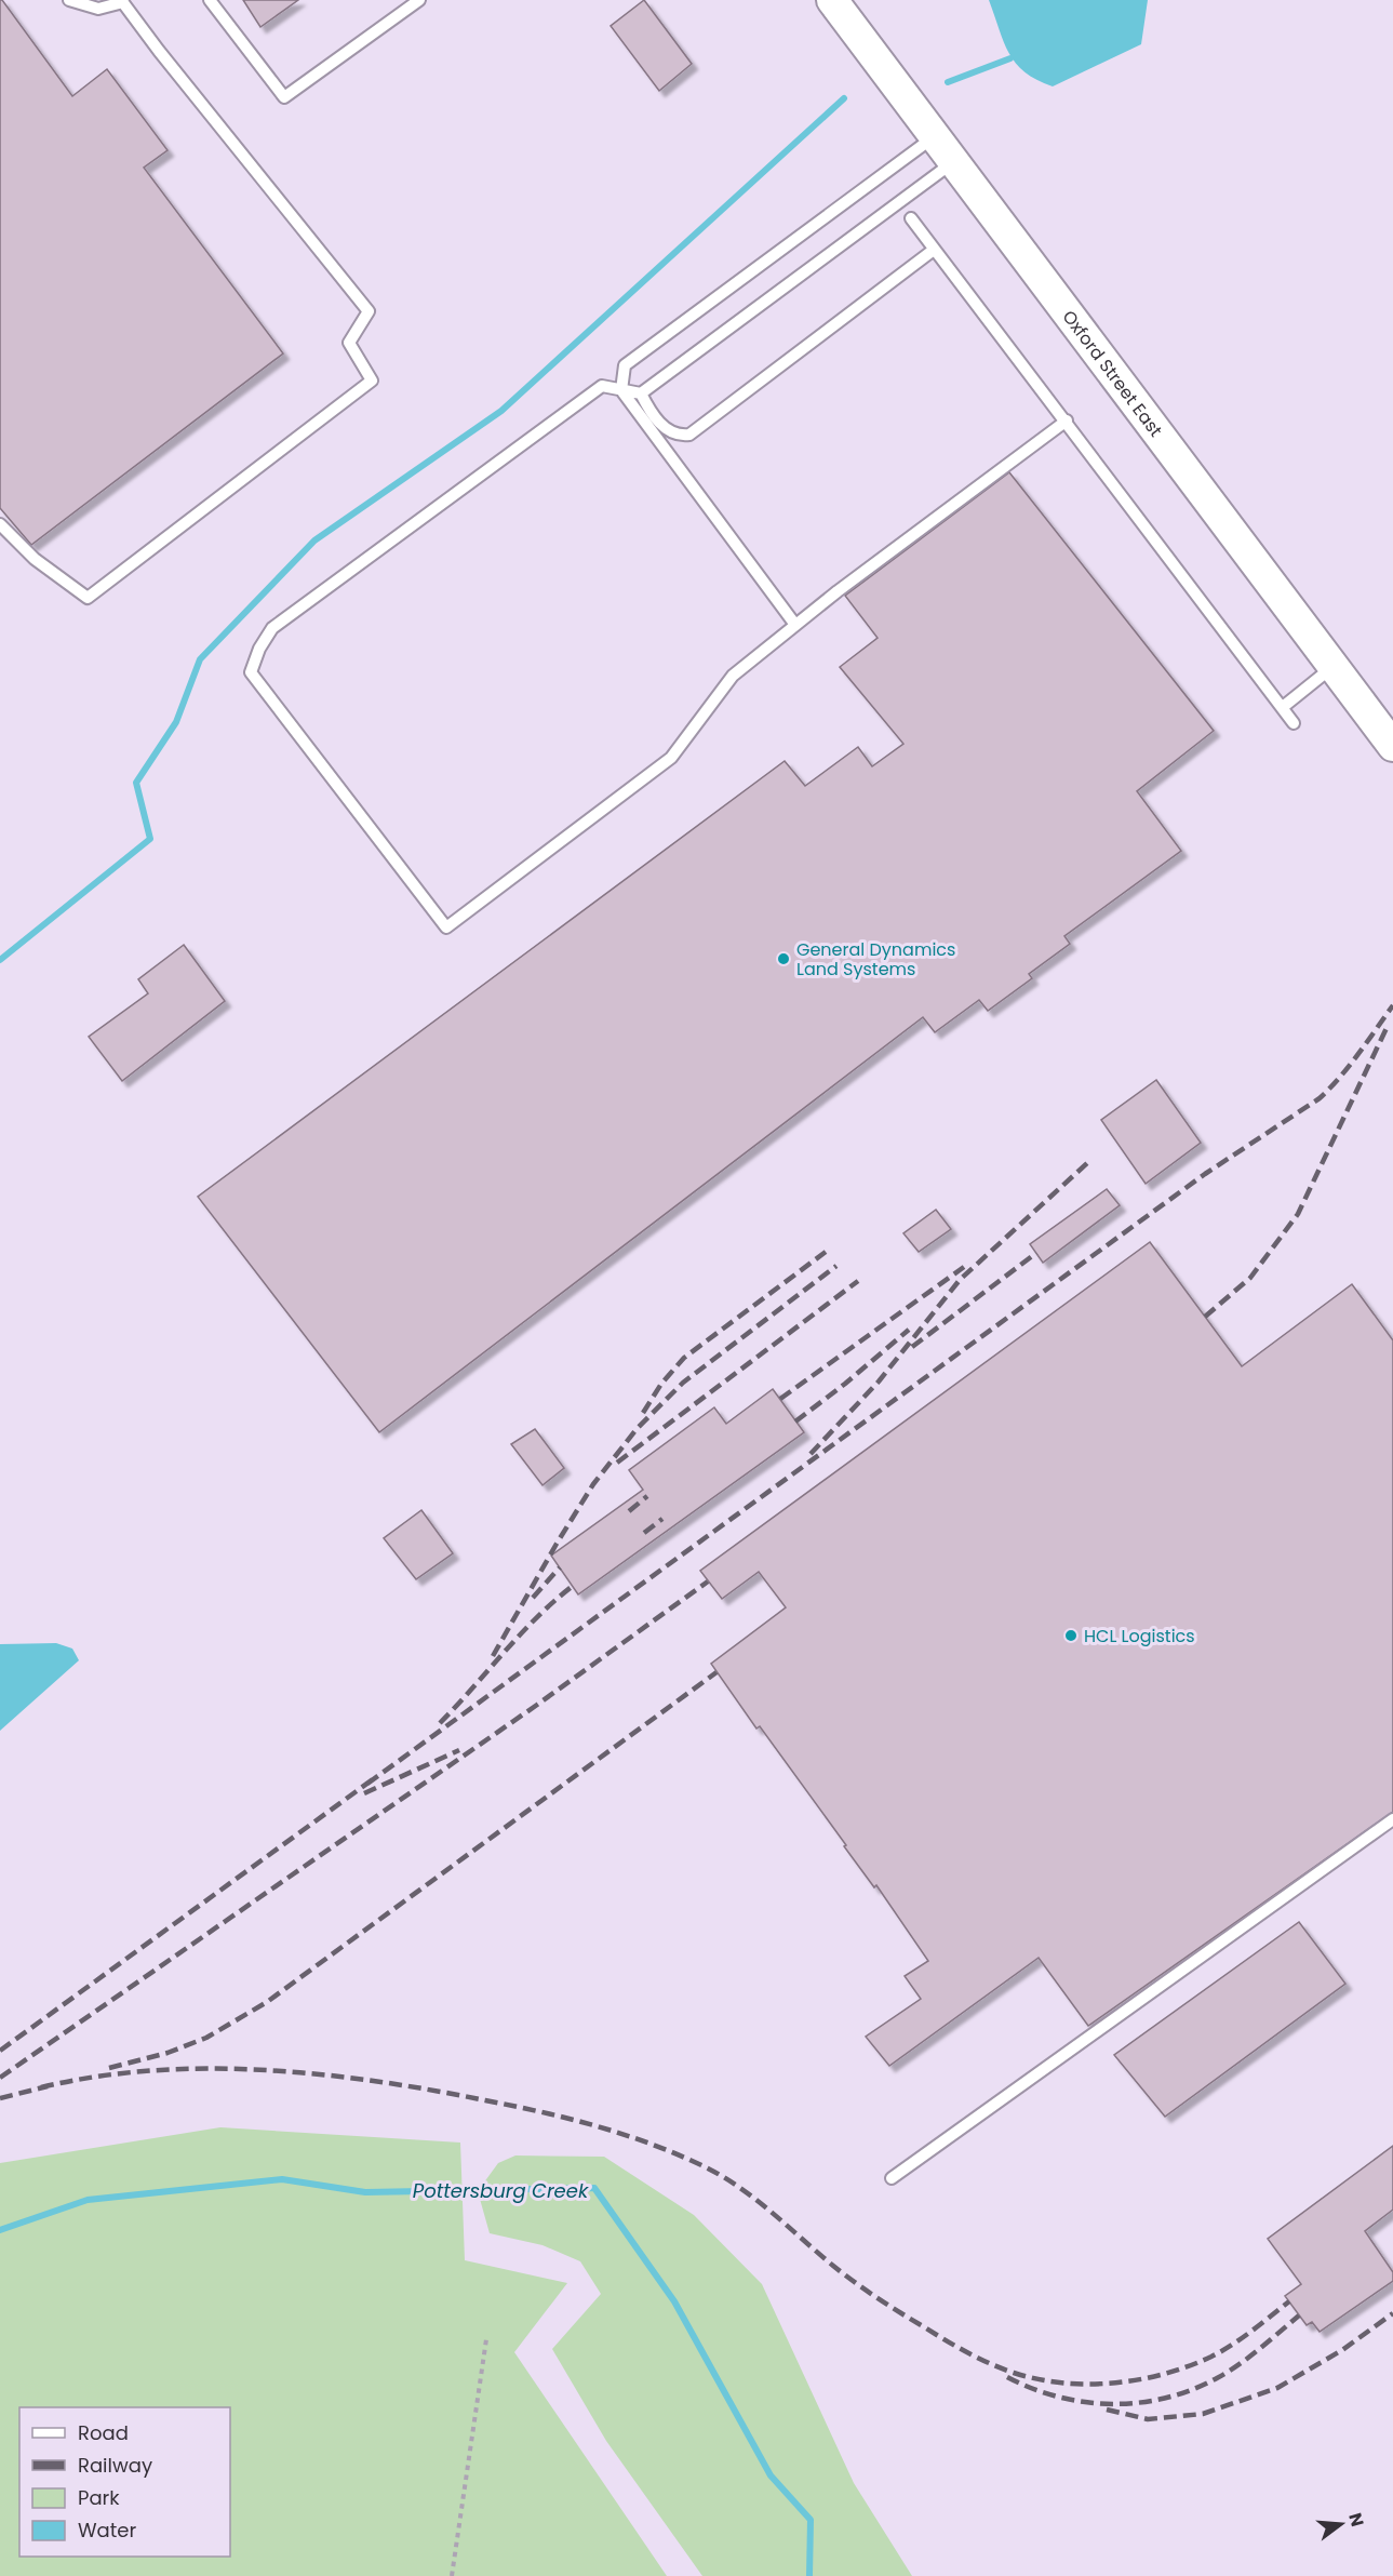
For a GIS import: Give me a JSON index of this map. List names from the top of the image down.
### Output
{
  "streets": {
    "main road": ["Oxford Street East"]
  },
  "water": ["Pottersburg Creek"],
  "places": ["General Dynamics Land Systems", "HCL Logistics"],
  "legend": [
    "Road",
    "Railway",
    "Park",
    "Water"
  ],
  "north": "right"
}
